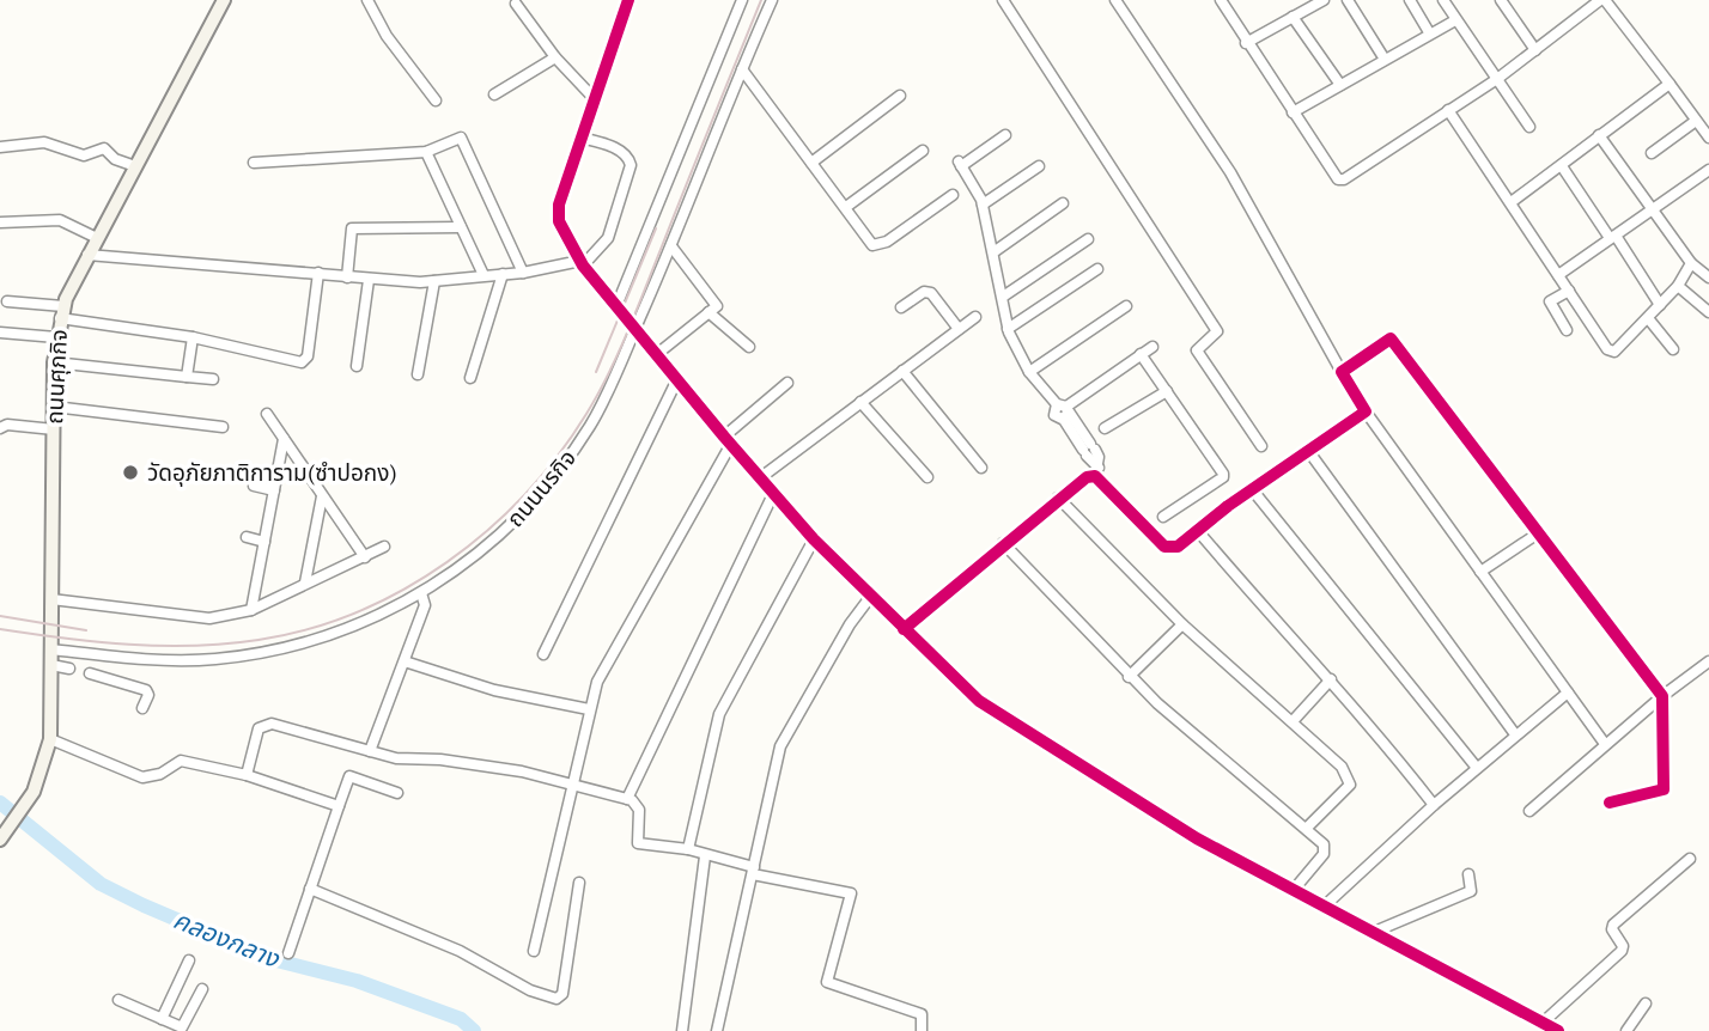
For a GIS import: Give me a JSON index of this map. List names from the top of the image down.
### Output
{
  "streets": {
    "main road": ["ถนนศุภกิจ"],
    "street": ["ถนนนรกิจ"]
  },
  "crossings": [
    ["ถนนศุภกิจ", "ถนนนรกิจ"]
  ],
  "water": ["คลองกลาง"],
  "places": ["วัดอุภัยภาติการาม(ซำปอกง)"]
}
